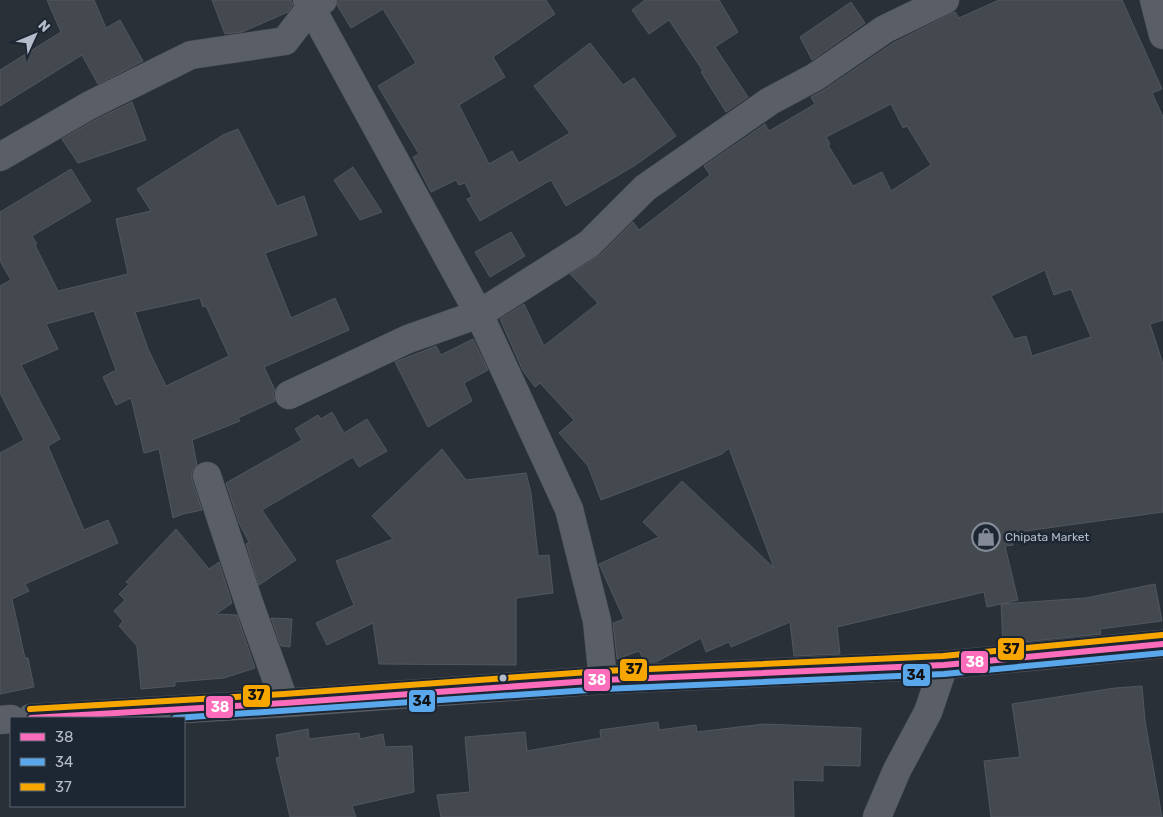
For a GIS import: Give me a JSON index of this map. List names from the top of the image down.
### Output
{
  "places": {
    "shop": ["Chipata Market"]
  },
  "lines": ["transit line 37", "transit line 38", "transit line 34"],
  "legend": ["38", "34", "37"],
  "north": "top right"
}
